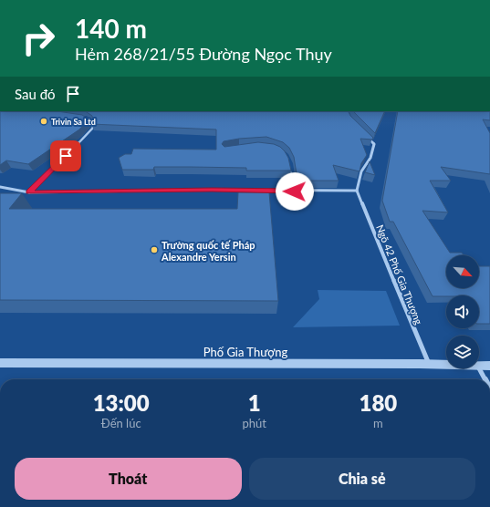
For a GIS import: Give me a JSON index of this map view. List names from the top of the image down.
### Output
{
  "streets": {
    "street": ["Ngõ 42 Phố Gia Thượng", "Phố Gia Thượng"]
  },
  "crossings": [
    ["Ngõ 42 Phố Gia Thượng", "Phố Gia Thượng"]
  ],
  "places": ["Trivin Sa Ltd", "Trường quốc tế Pháp Alexandre Yersin"],
  "north": "bottom right",
  "page": {
    "turn": ["140 m", "Hẻm 268/21/55 Đường Ngọc Thụy"],
    "then": "Sau đó",
    "eta": [
      "13:00",
      "Đến lúc",
      "1",
      "phút",
      "180",
      "m"
    ],
    "buttons": ["Thoát", "Chia sẻ"]
  }
}
